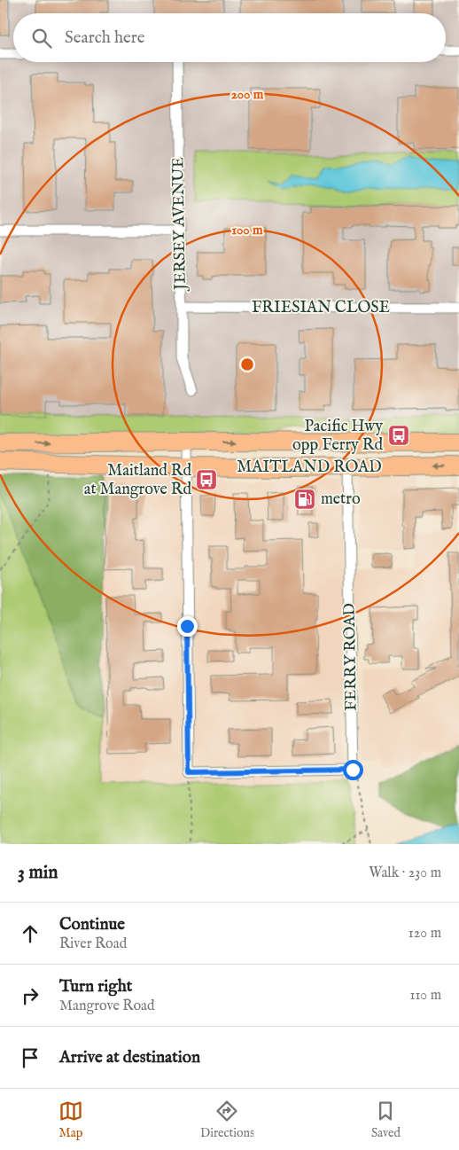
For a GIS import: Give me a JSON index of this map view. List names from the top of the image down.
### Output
{
  "streets": {
    "highway": ["MAITLAND ROAD"],
    "street": ["JERSEY AVENUE", "FRIESIAN CLOSE", "FERRY ROAD"]
  },
  "crossings": [
    ["JERSEY AVENUE", "FRIESIAN CLOSE"],
    ["MAITLAND ROAD", "FERRY ROAD"]
  ],
  "places": {
    "bus stop": ["Pacific Hwy opp Ferry Rd", "Maitland Rd at Mangrove Rd"],
    "fuel station": ["metro"]
  },
  "page": {
    "search": "Search here",
    "heading": ["3 min", "Walk · 230 m"],
    "list": [
      ["Continue", "River Road", "120 m"],
      ["Turn right", "Mangrove Road", "110 m"],
      "Arrive at destination"
    ],
    "nav": ["Map", "Directions", "Saved"]
  },
  "rings": ["200 m", "100 m"]
}
